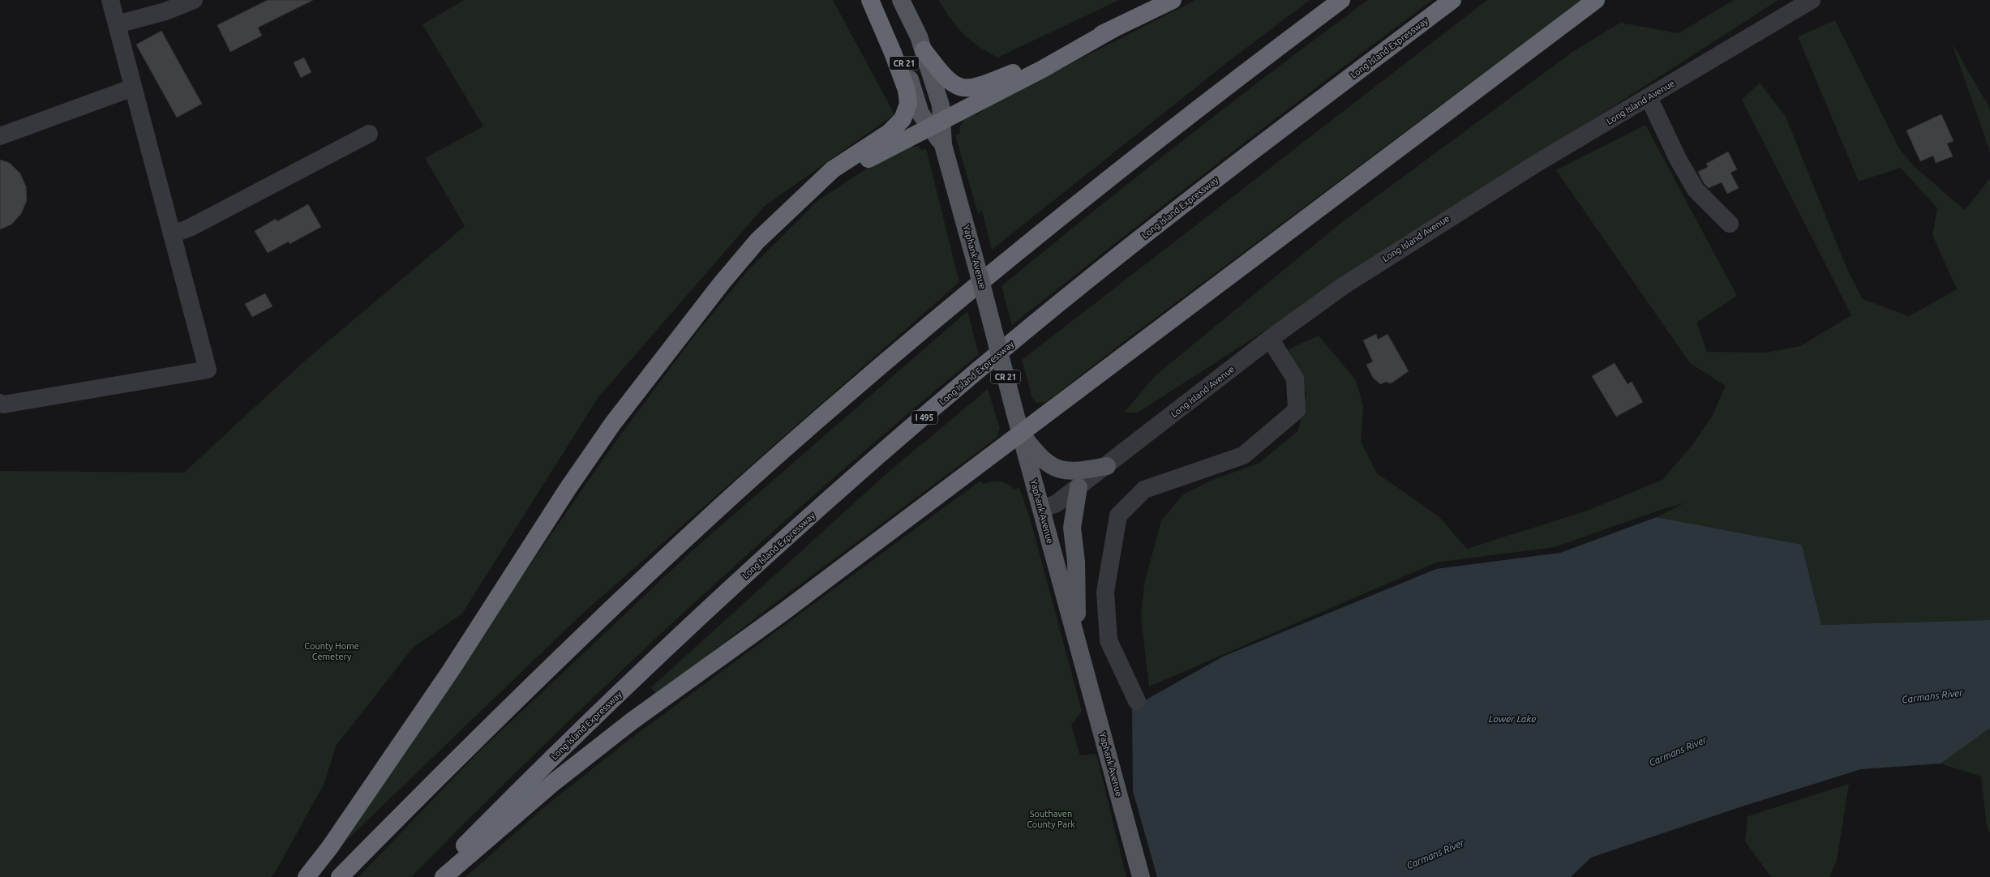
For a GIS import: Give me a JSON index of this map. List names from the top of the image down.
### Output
{
  "streets": {
    "highway": ["Long Island Expressway", "I 495"],
    "main road": ["CR 21", "Yaphank Avenue"],
    "street": ["Long Island Avenue"]
  },
  "crossings": [
    ["CR 21", "Yaphank Avenue"],
    ["Long Island Avenue", "Yaphank Avenue"]
  ],
  "water": ["Carmans River", "Lower Lake"],
  "parks": ["County Home Cemetery", "Southaven County Park"]
}
